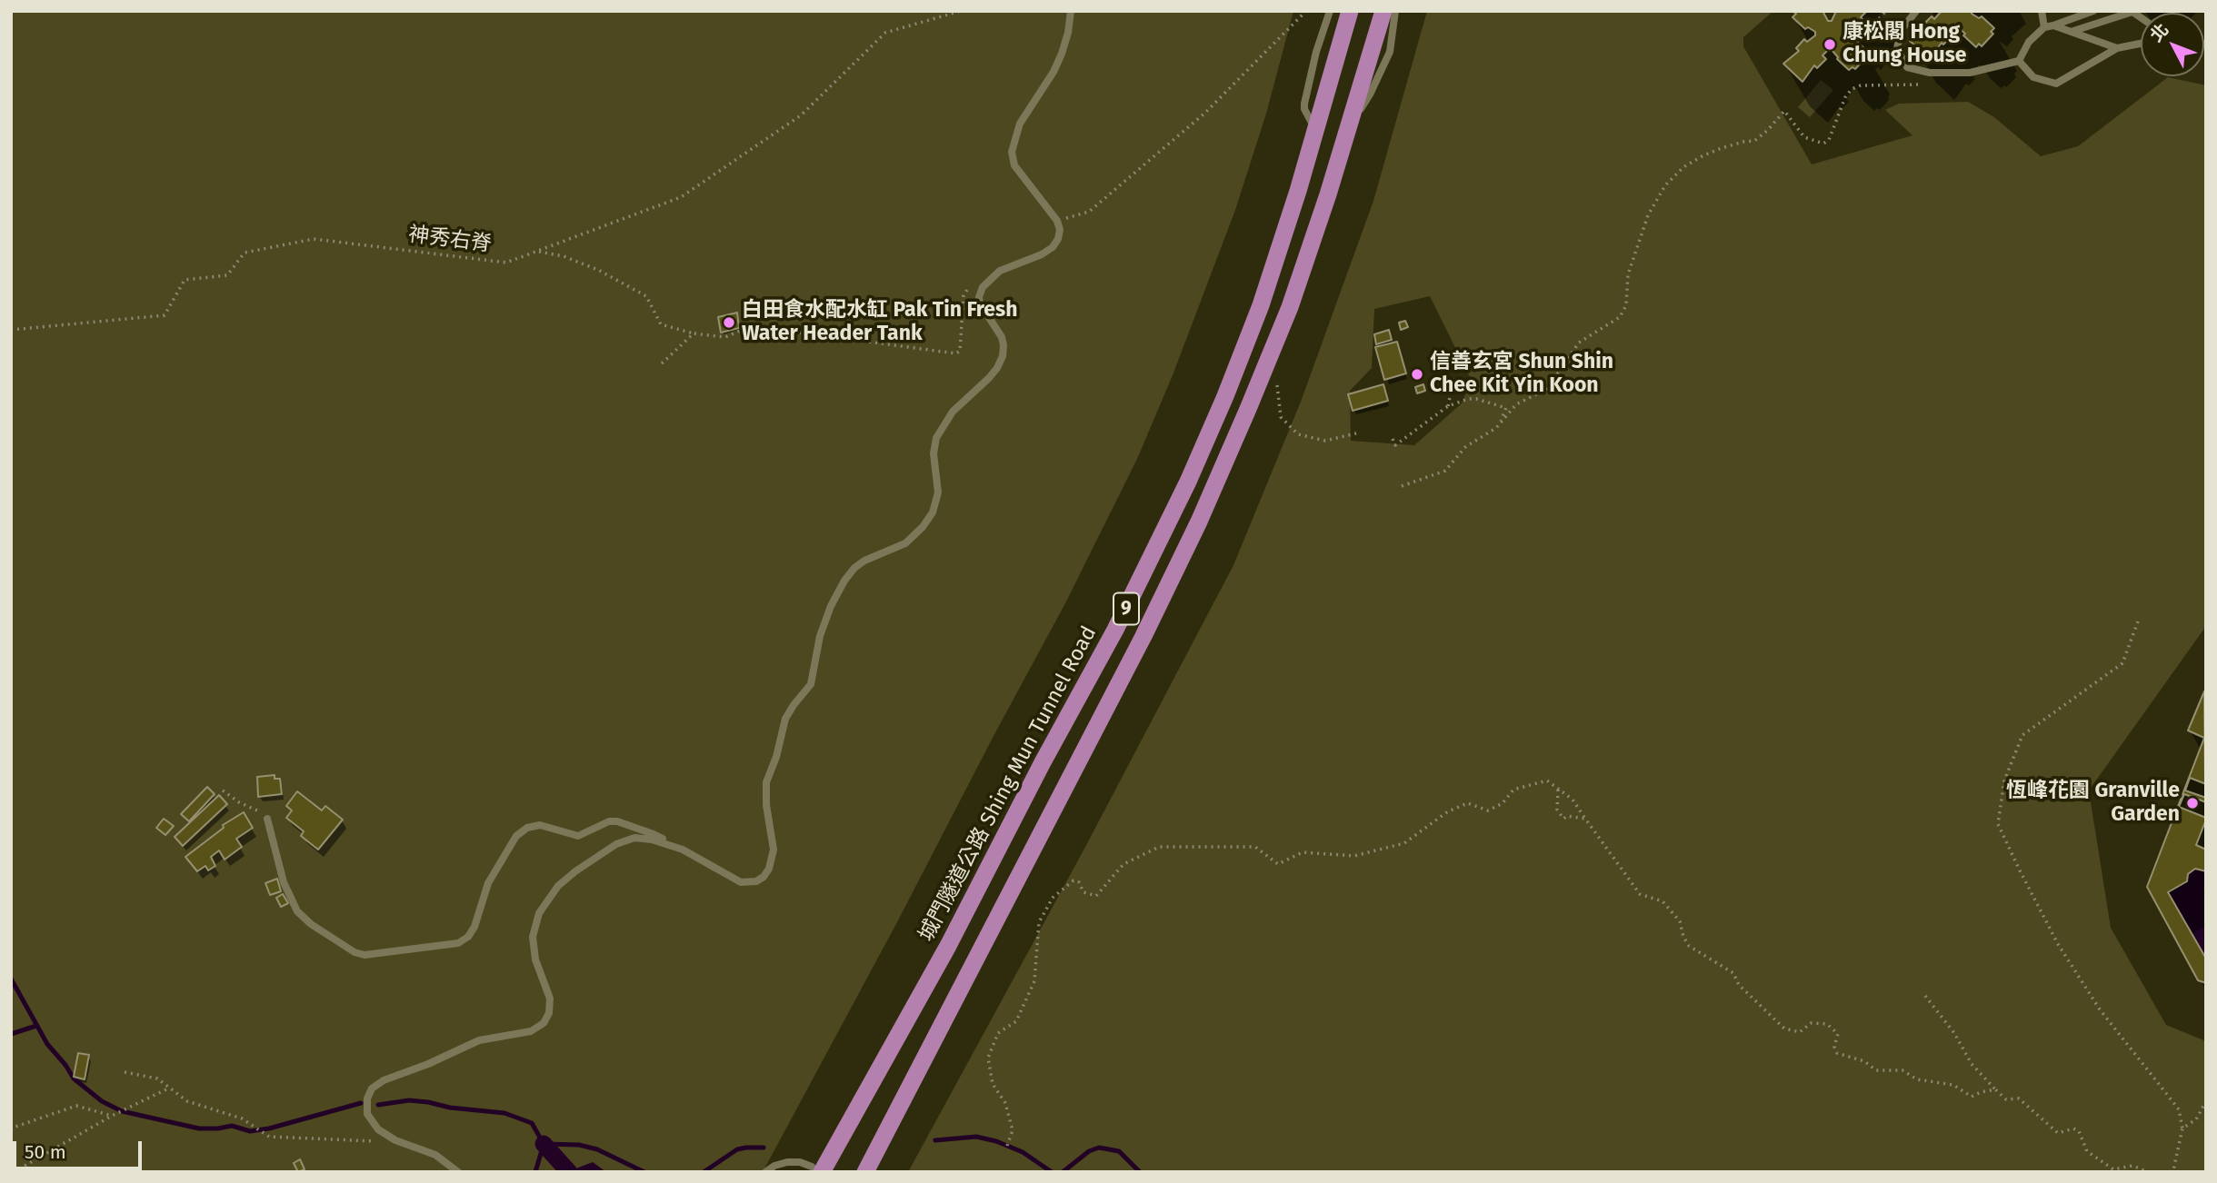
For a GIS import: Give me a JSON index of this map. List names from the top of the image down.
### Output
{
  "streets": {
    "highway": ["9", "城門隧道公路 Shing Mun Tunnel Road"],
    "path": ["神秀右脊"]
  },
  "places": [
    "康松閣 Hong Chung House",
    "白田食水配水缸 Pak Tin Fresh Water Header Tank",
    "信善玄宮 Shun Shin Chee Kit Yin Koon",
    "恆峰花園 Granville Garden"
  ],
  "scale_bar": "50 m",
  "north": "top left"
}
